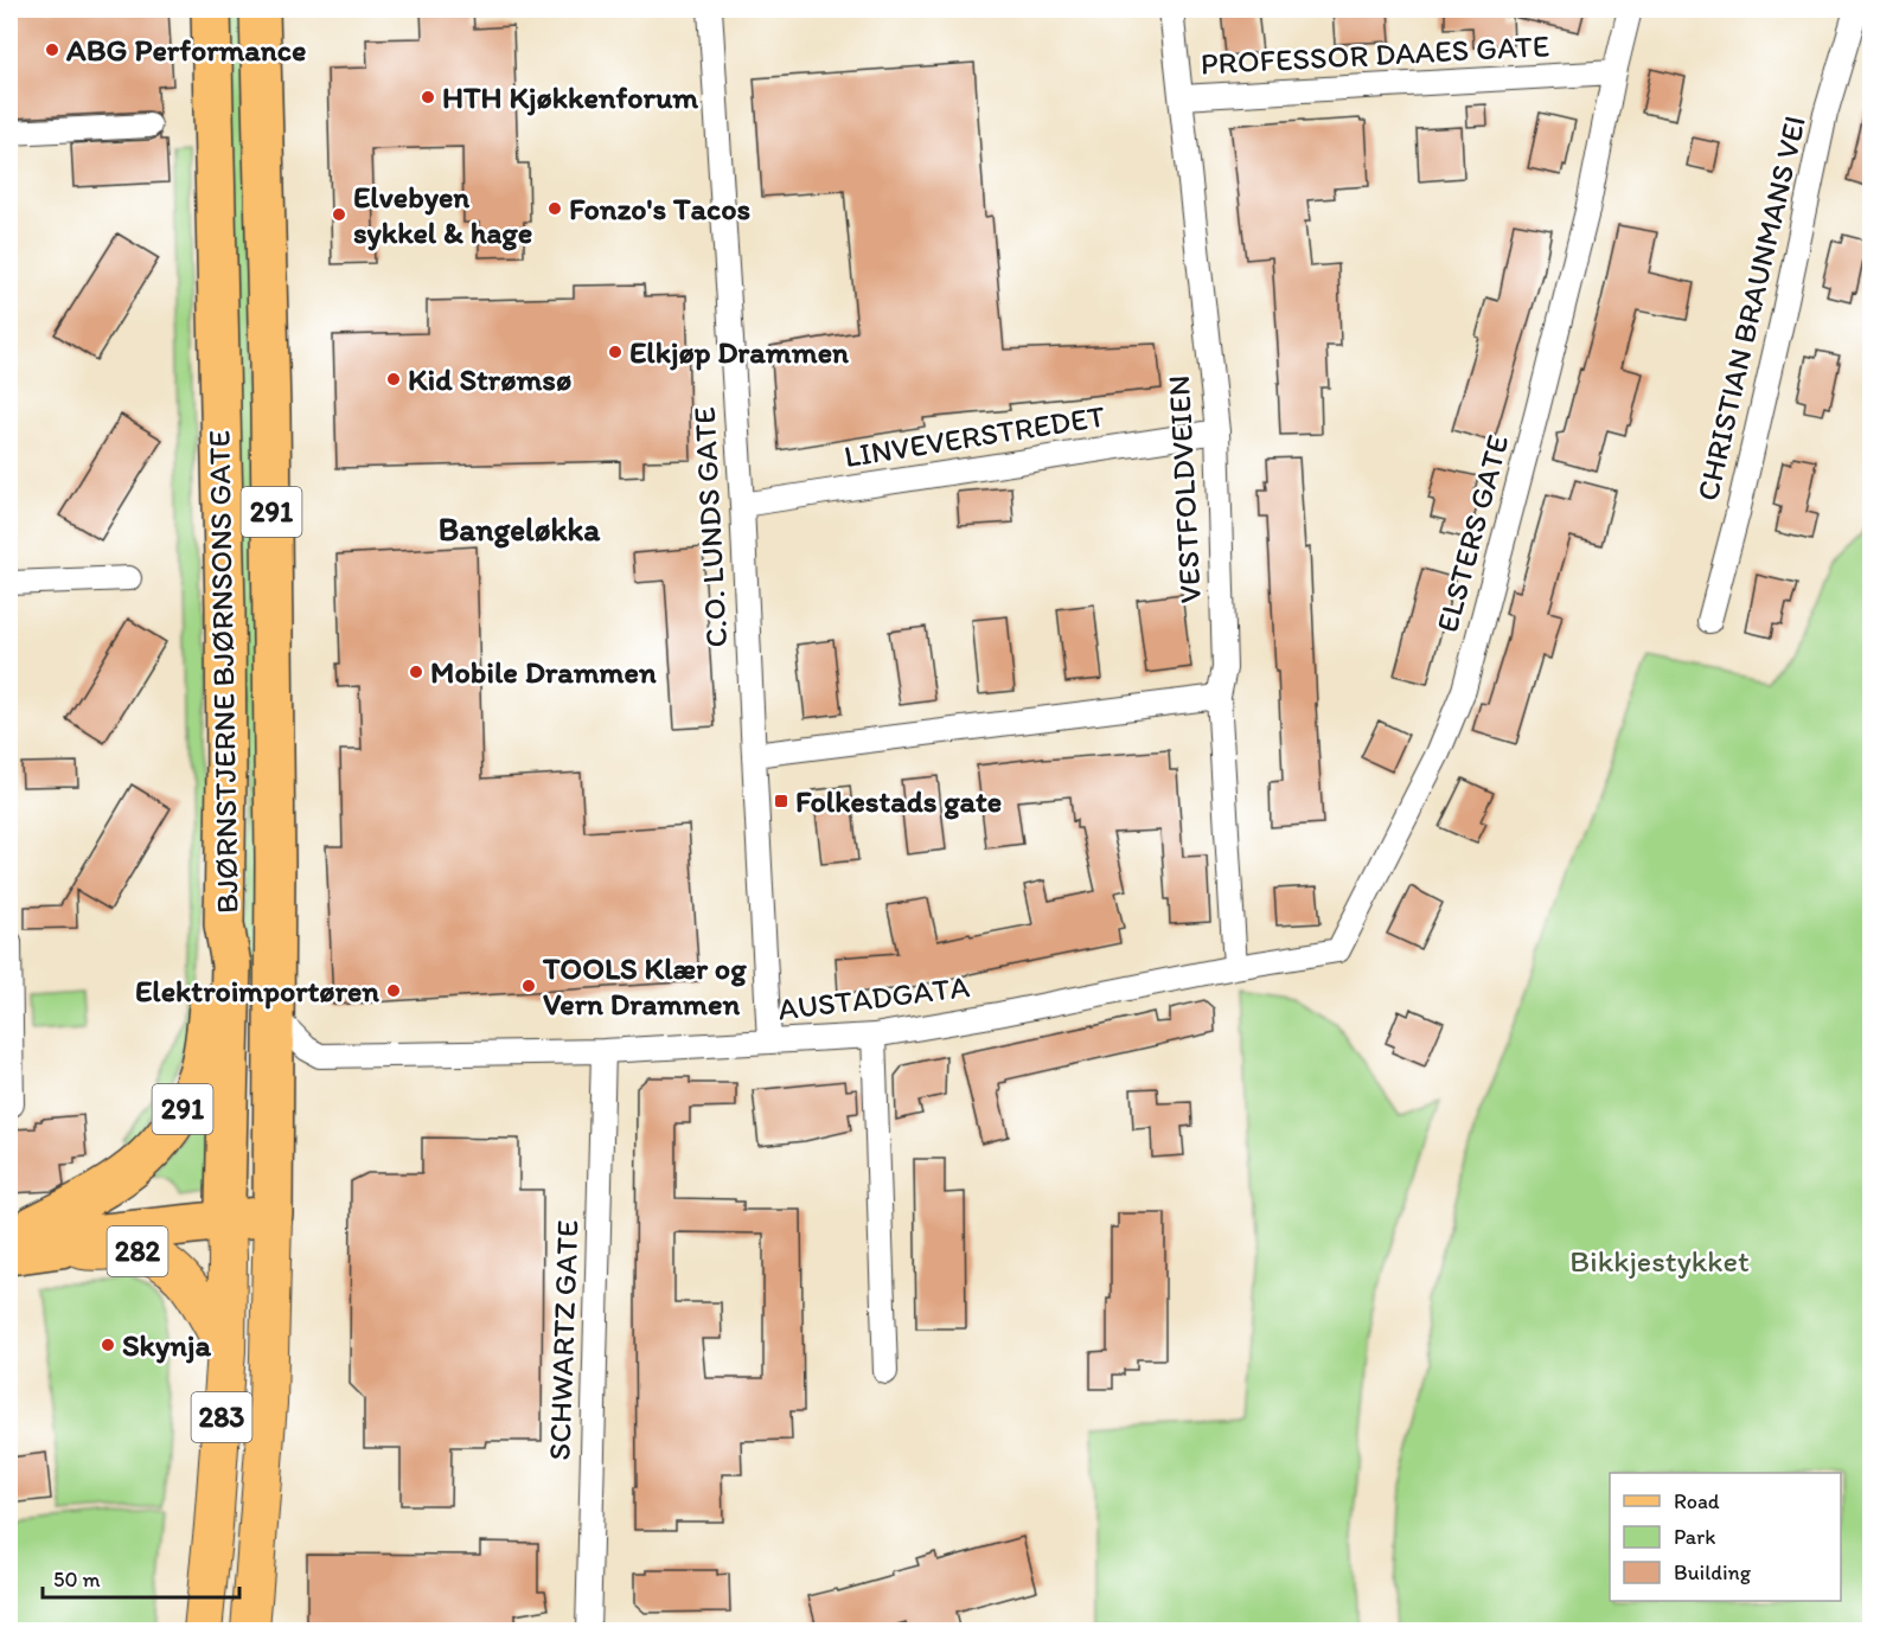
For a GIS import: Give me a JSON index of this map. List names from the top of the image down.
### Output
{
  "streets": {
    "highway": ["291", "BJØRNSTJERNE BJØRNSONS GATE"],
    "main road": ["282", "283"],
    "street": [
      "PROFESSOR DAAES GATE",
      "CHRISTIAN BRAUNMANS VEI",
      "LINVEVERSTREDET",
      "VESTFOLDVEIEN",
      "C.O. LUNDS GATE",
      "ELSTERS GATE",
      "AUSTADGATA",
      "SCHWARTZ GATE"
    ]
  },
  "crossings": [
    ["PROFESSOR DAAES GATE", "VESTFOLDVEIEN"],
    ["PROFESSOR DAAES GATE", "ELSTERS GATE"],
    ["LINVEVERSTREDET", "VESTFOLDVEIEN"],
    ["LINVEVERSTREDET", "C.O. LUNDS GATE"],
    ["VESTFOLDVEIEN", "ELSTERS GATE"],
    ["VESTFOLDVEIEN", "AUSTADGATA"],
    ["291", "BJØRNSTJERNE BJØRNSONS GATE"],
    ["291", "282"],
    ["C.O. LUNDS GATE", "AUSTADGATA"],
    ["ELSTERS GATE", "AUSTADGATA"],
    ["BJØRNSTJERNE BJØRNSONS GATE", "AUSTADGATA"],
    ["BJØRNSTJERNE BJØRNSONS GATE", "282"],
    ["AUSTADGATA", "SCHWARTZ GATE"]
  ],
  "districts": ["Bangeløkka"],
  "parks": ["Bikkjestykket"],
  "places": {
    "other": [
      "ABG Performance",
      "HTH Kjøkkenforum",
      "Fonzo's Tacos",
      "Elvebyen sykkel & hage",
      "Elkjøp Drammen",
      "Kid Strømsø",
      "Mobile Drammen",
      "TOOLS Klær og Vern Drammen",
      "Elektroimportøren",
      "Skynja"
    ],
    "transit": ["Folkestads gate"]
  },
  "legend": ["Road", "Park", "Building"],
  "scale_bar": "50 m"
}
